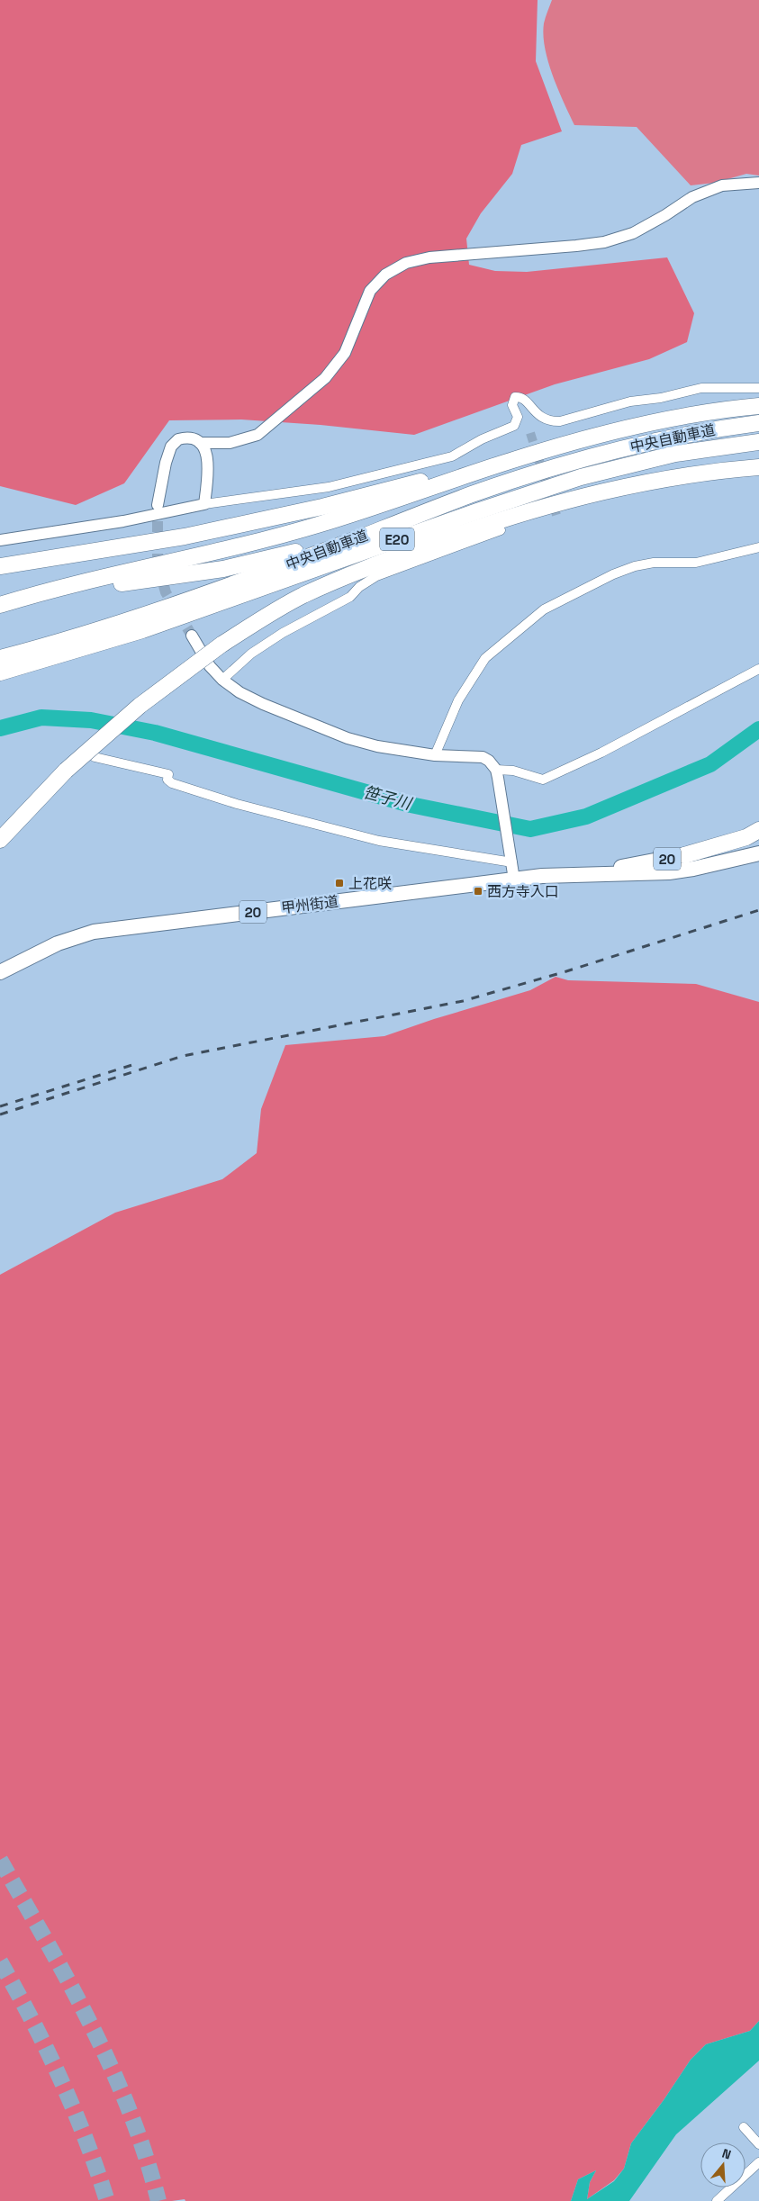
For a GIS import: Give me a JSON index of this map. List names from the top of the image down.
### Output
{
  "streets": {
    "highway": [
      "中央自動車道",
      "E20",
      "20",
      "甲州街道"
    ]
  },
  "water": ["笹子川"],
  "places": {
    "transit": ["上花咲", "西方寺入口"]
  },
  "north": "top"
}
